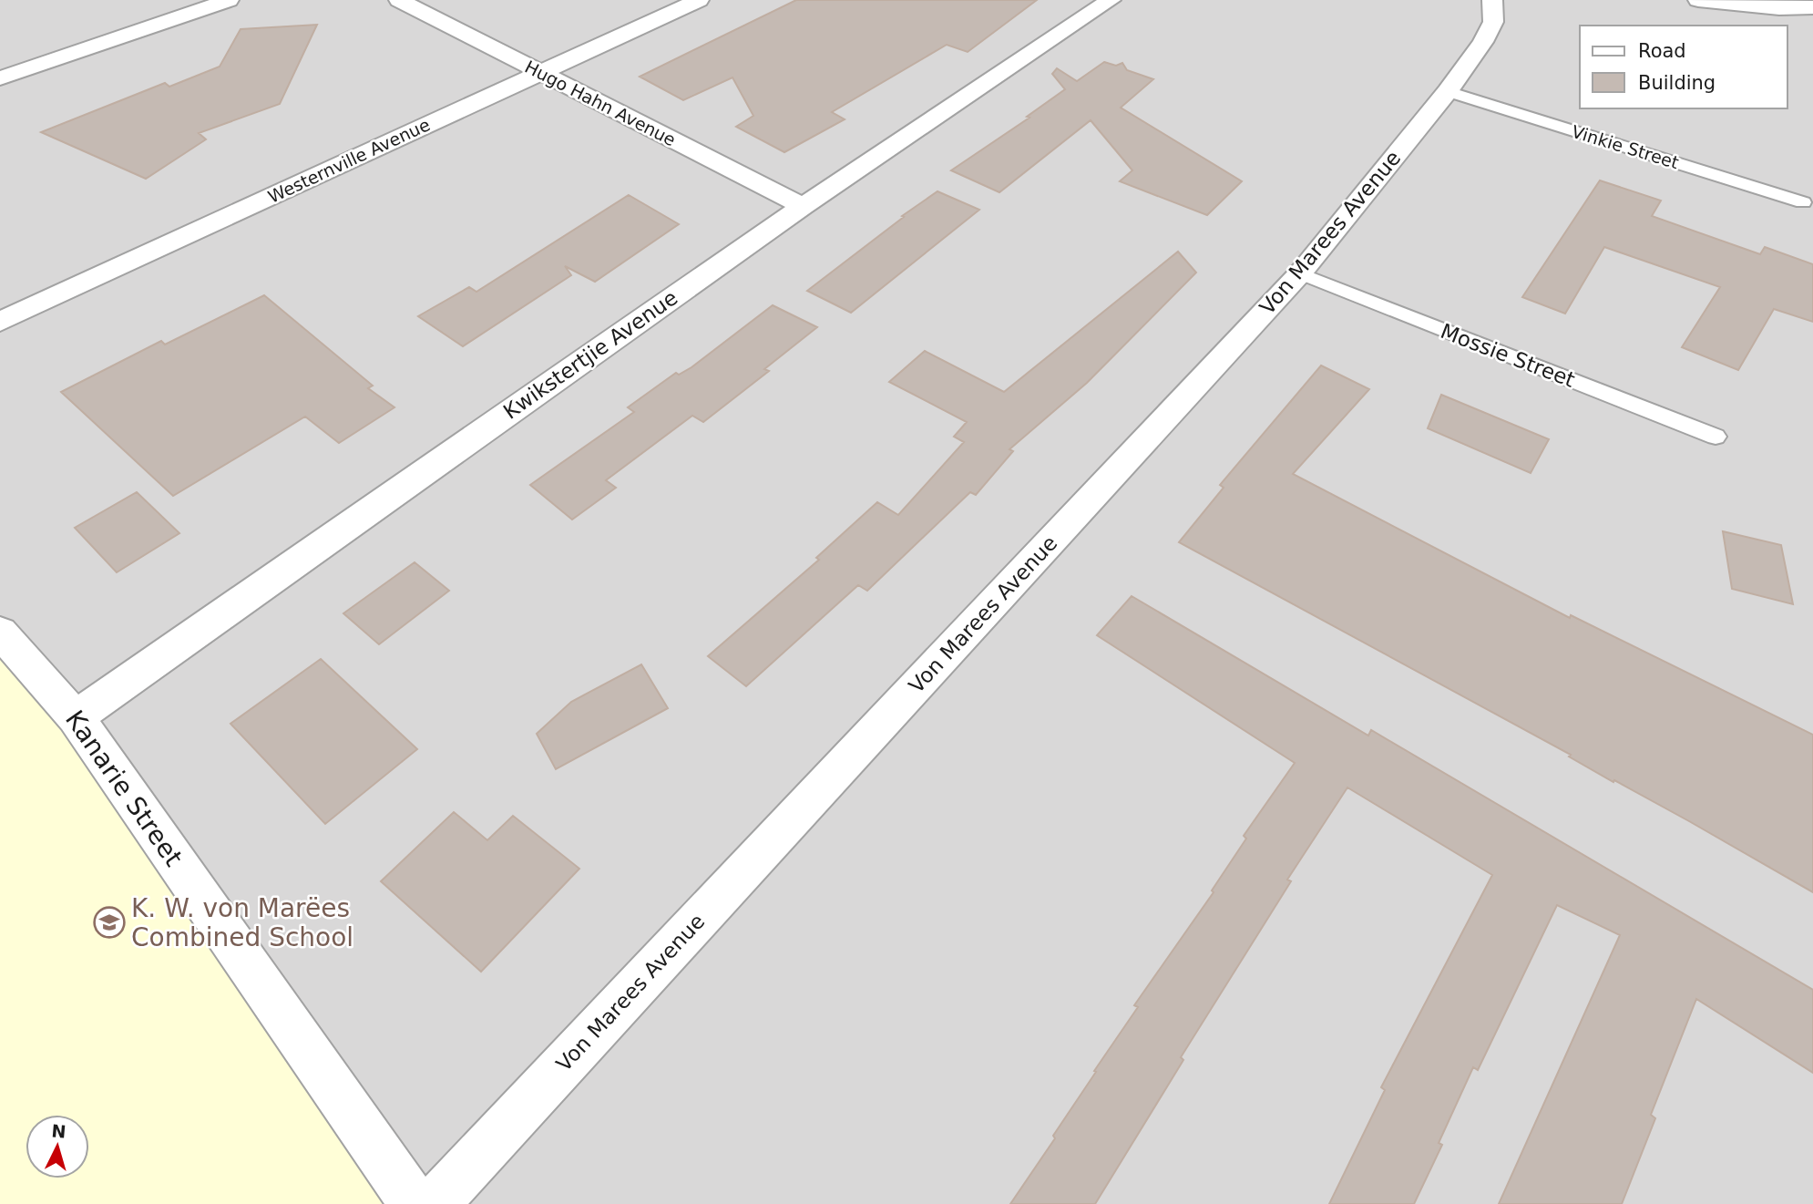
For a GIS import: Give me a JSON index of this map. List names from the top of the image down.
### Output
{
  "streets": {
    "street": [
      "Hugo Hahn Avenue",
      "Westernville Avenue",
      "Von Marees Avenue",
      "Kwikstertjie Avenue",
      "Kanarie Street"
    ],
    "lane": ["Vinkie Street", "Mossie Street"]
  },
  "crossings": [
    ["Hugo Hahn Avenue", "Westernville Avenue"],
    ["Hugo Hahn Avenue", "Kwikstertjie Avenue"],
    ["Vinkie Street", "Von Marees Avenue"],
    ["Von Marees Avenue", "Mossie Street"],
    ["Kwikstertjie Avenue", "Kanarie Street"]
  ],
  "places": {
    "school or university": ["K. W. von Marëes Combined School"]
  },
  "legend": ["Road", "Building"],
  "north": "top"
}
